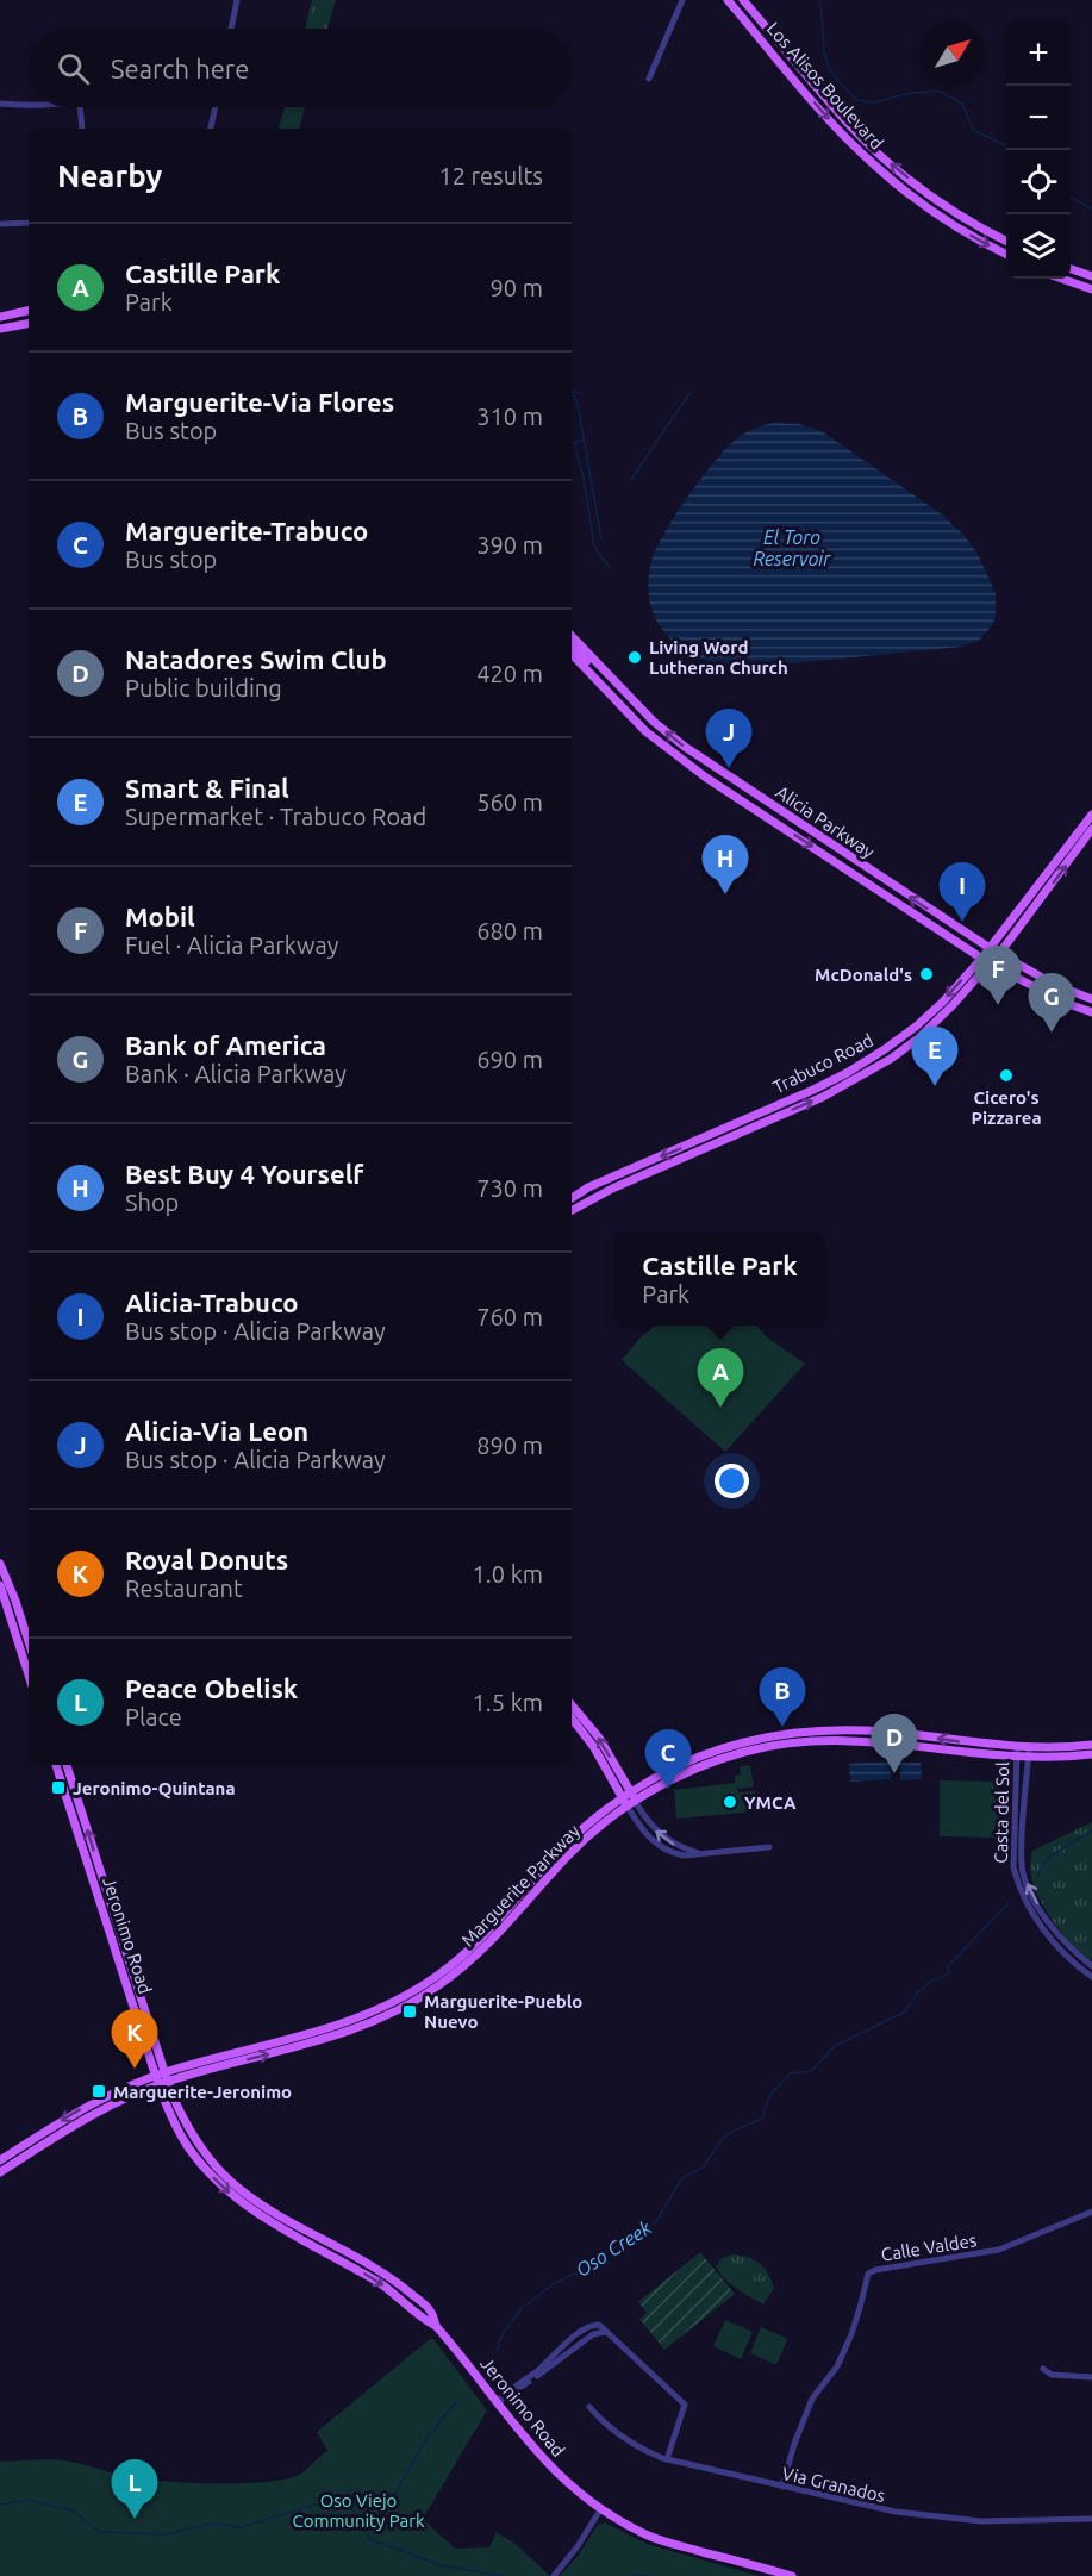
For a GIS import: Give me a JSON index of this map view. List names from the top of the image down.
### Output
{
  "streets": {
    "main road": [
      "Los Alisos Boulevard",
      "Alicia Parkway",
      "Trabuco Road",
      "Marguerite Parkway",
      "Jeronimo Road"
    ],
    "street": ["Casta del Sol", "Calle Valdes", "Via Granados"]
  },
  "crossings": [
    ["Alicia Parkway", "Trabuco Road"],
    ["Casta del Sol", "Marguerite Parkway"],
    ["Marguerite Parkway", "Jeronimo Road"],
    ["Calle Valdes", "Via Granados"]
  ],
  "water": ["El Toro Reservoir", "Oso Creek"],
  "parks": ["Oso Viejo Community Park"],
  "places": {
    "other": [
      "Living Word Lutheran Church",
      "McDonald's",
      "Cicero's Pizzarea",
      "YMCA"
    ],
    "transit": ["Jeronimo-Quintana", "Marguerite-Pueblo Nuevo", "Marguerite-Jeronimo"]
  },
  "north": "top right",
  "page": {
    "map_buttons": ["+", "−"],
    "search": "Search here",
    "heading": ["Nearby", "12 results"],
    "list": [
      {
        "mark": "A",
        "name": "Castille Park",
        "note": "Park",
        "value": "90 m"
      },
      {
        "mark": "B",
        "name": "Marguerite-Via Flores",
        "note": "Bus stop",
        "value": "310 m"
      },
      {
        "mark": "C",
        "name": "Marguerite-Trabuco",
        "note": "Bus stop",
        "value": "390 m"
      },
      {
        "mark": "D",
        "name": "Natadores Swim Club",
        "note": "Public building",
        "value": "420 m"
      },
      {
        "mark": "E",
        "name": "Smart & Final",
        "note": "Supermarket · Trabuco Road",
        "value": "560 m"
      },
      {
        "mark": "F",
        "name": "Mobil",
        "note": "Fuel · Alicia Parkway",
        "value": "680 m"
      },
      {
        "mark": "G",
        "name": "Bank of America",
        "note": "Bank · Alicia Parkway",
        "value": "690 m"
      },
      {
        "mark": "H",
        "name": "Best Buy 4 Yourself",
        "note": "Shop",
        "value": "730 m"
      },
      {
        "mark": "I",
        "name": "Alicia-Trabuco",
        "note": "Bus stop · Alicia Parkway",
        "value": "760 m"
      },
      {
        "mark": "J",
        "name": "Alicia-Via Leon",
        "note": "Bus stop · Alicia Parkway",
        "value": "890 m"
      },
      {
        "mark": "K",
        "name": "Royal Donuts",
        "note": "Restaurant",
        "value": "1.0 km"
      },
      {
        "mark": "L",
        "name": "Peace Obelisk",
        "note": "Place",
        "value": "1.5 km"
      }
    ],
    "pins": [
      "J",
      "H",
      "I",
      "F",
      "G",
      "E",
      "A",
      "B",
      "D",
      "C",
      "K",
      "L"
    ],
    "popup": ["Castille Park", "Park"]
  }
}
